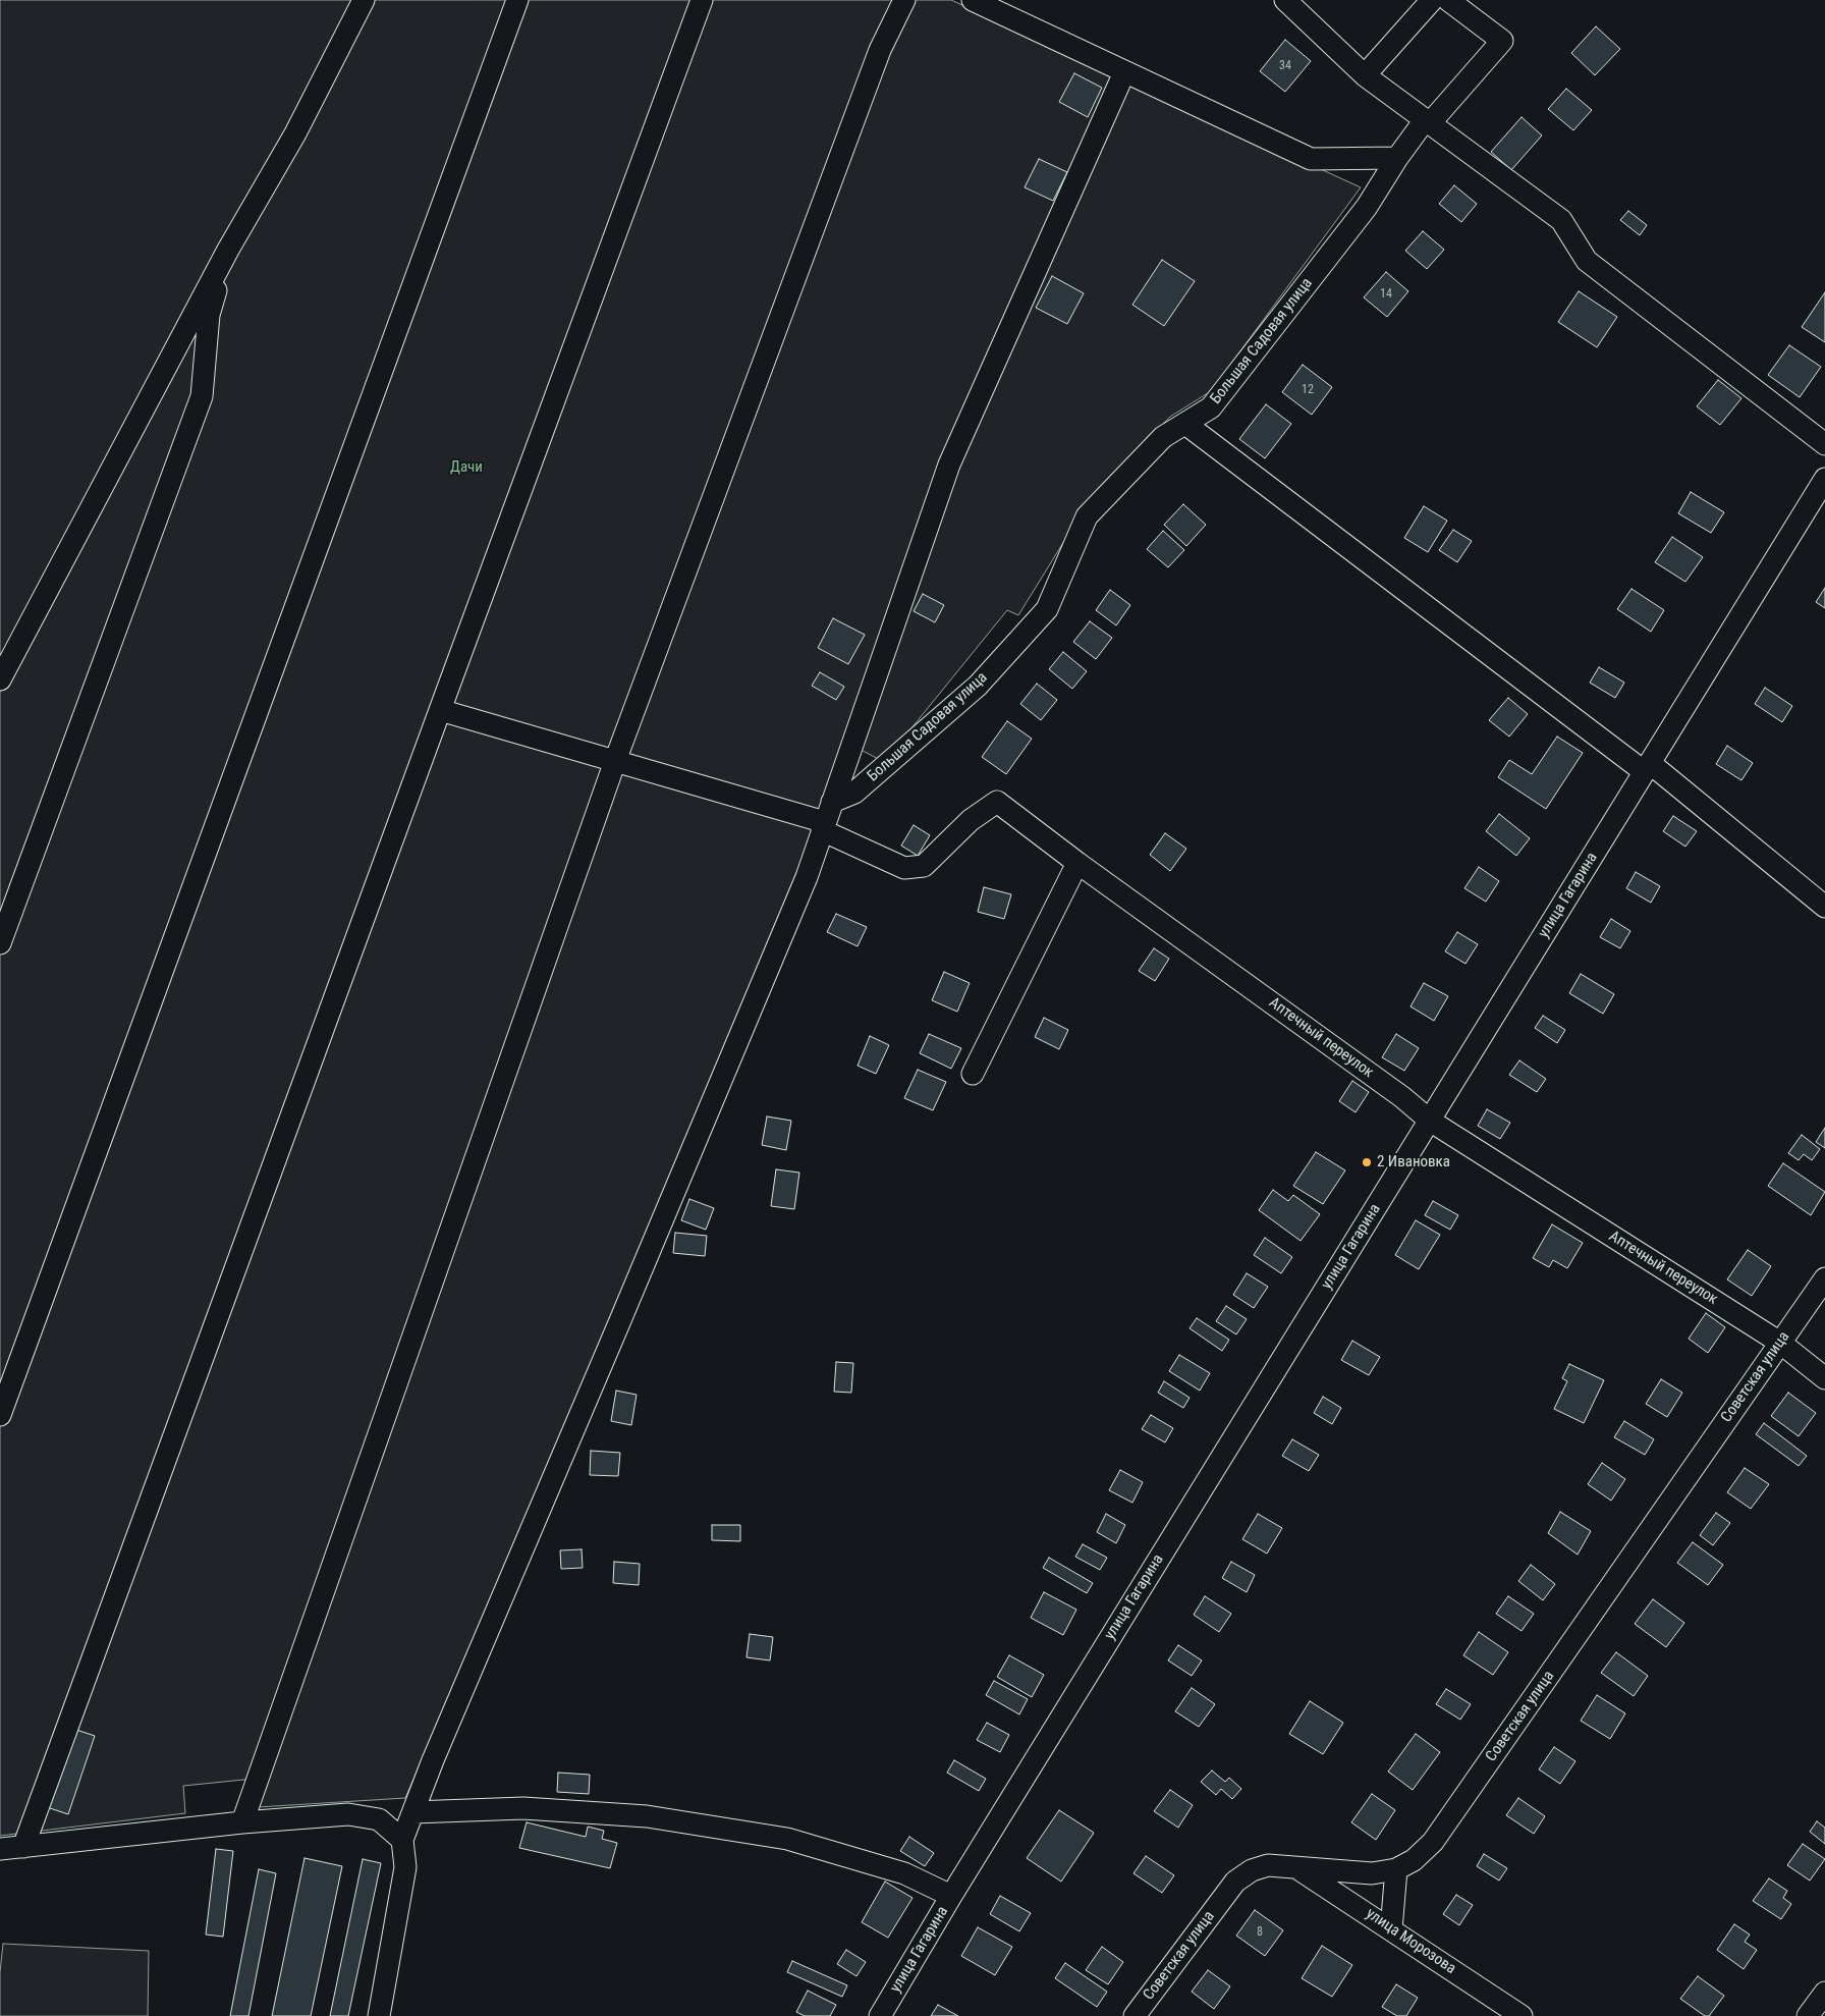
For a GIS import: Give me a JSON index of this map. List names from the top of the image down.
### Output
{
  "streets": {
    "street": [
      "Большая Садовая улица",
      "улица Гагарина",
      "Аптечный переулок",
      "Советская улица",
      "улица Морозова"
    ]
  },
  "crossings": [
    ["Большая Садовая улица", "Аптечный переулок"],
    ["улица Гагарина", "Аптечный переулок"],
    ["Аптечный переулок", "Советская улица"],
    ["Советская улица", "улица Морозова"]
  ],
  "parks": ["Дачи"],
  "places": ["2 Ивановка"],
  "house_numbers": [
    "34",
    "14",
    "12",
    "8"
  ]
}
